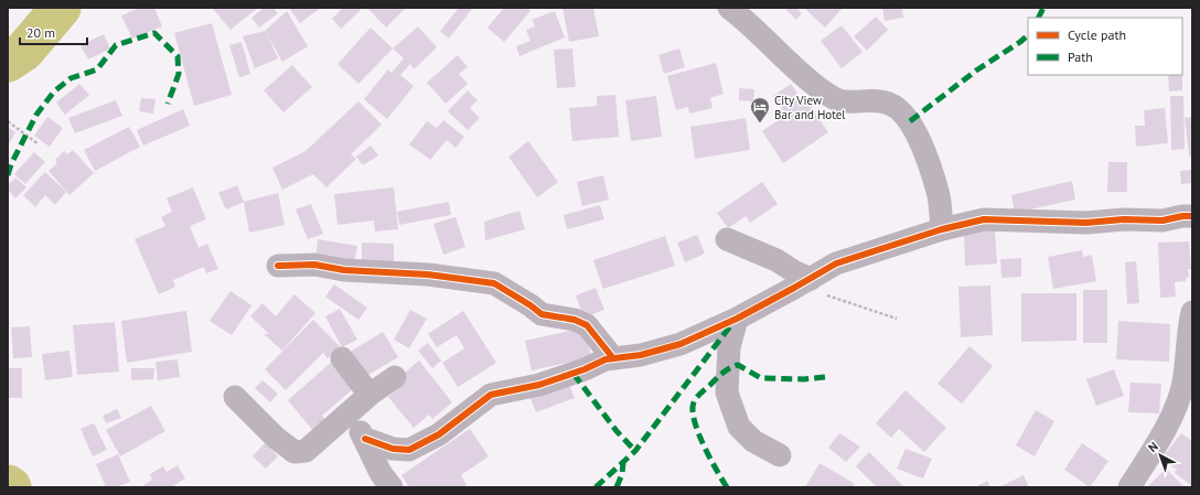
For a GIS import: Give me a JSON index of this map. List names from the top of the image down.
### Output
{
  "places": {
    "hotel": ["City View Bar and Hotel"]
  },
  "legend": ["Cycle path", "Path"],
  "scale_bar": "20 m",
  "north": "top left"
}
